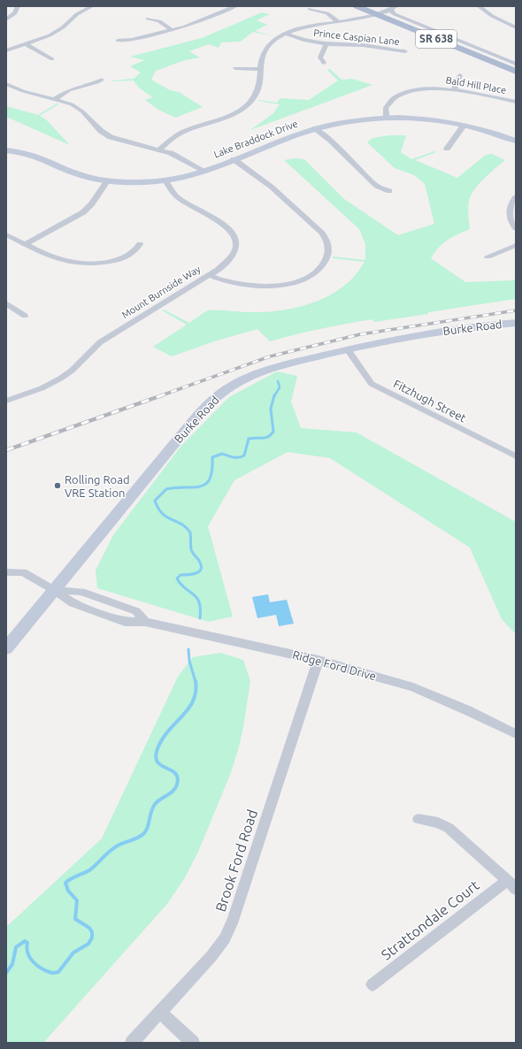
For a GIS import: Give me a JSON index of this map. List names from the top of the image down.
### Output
{
  "streets": {
    "main road": ["SR 638"],
    "street": [
      "Prince Caspian Lane",
      "Bald Hill Place",
      "Lake Braddock Drive",
      "Mount Burnside Way",
      "Burke Road",
      "Fitzhugh Street",
      "Ridge Ford Drive",
      "Brook Ford Road",
      "Strattondale Court"
    ]
  },
  "crossings": [
    ["Bald Hill Place", "Lake Braddock Drive"],
    ["Lake Braddock Drive", "Mount Burnside Way"],
    ["Burke Road", "Fitzhugh Street"],
    ["Burke Road", "Ridge Ford Drive"],
    ["Ridge Ford Drive", "Brook Ford Road"]
  ],
  "places": ["Rolling Road VRE Station"]
}
